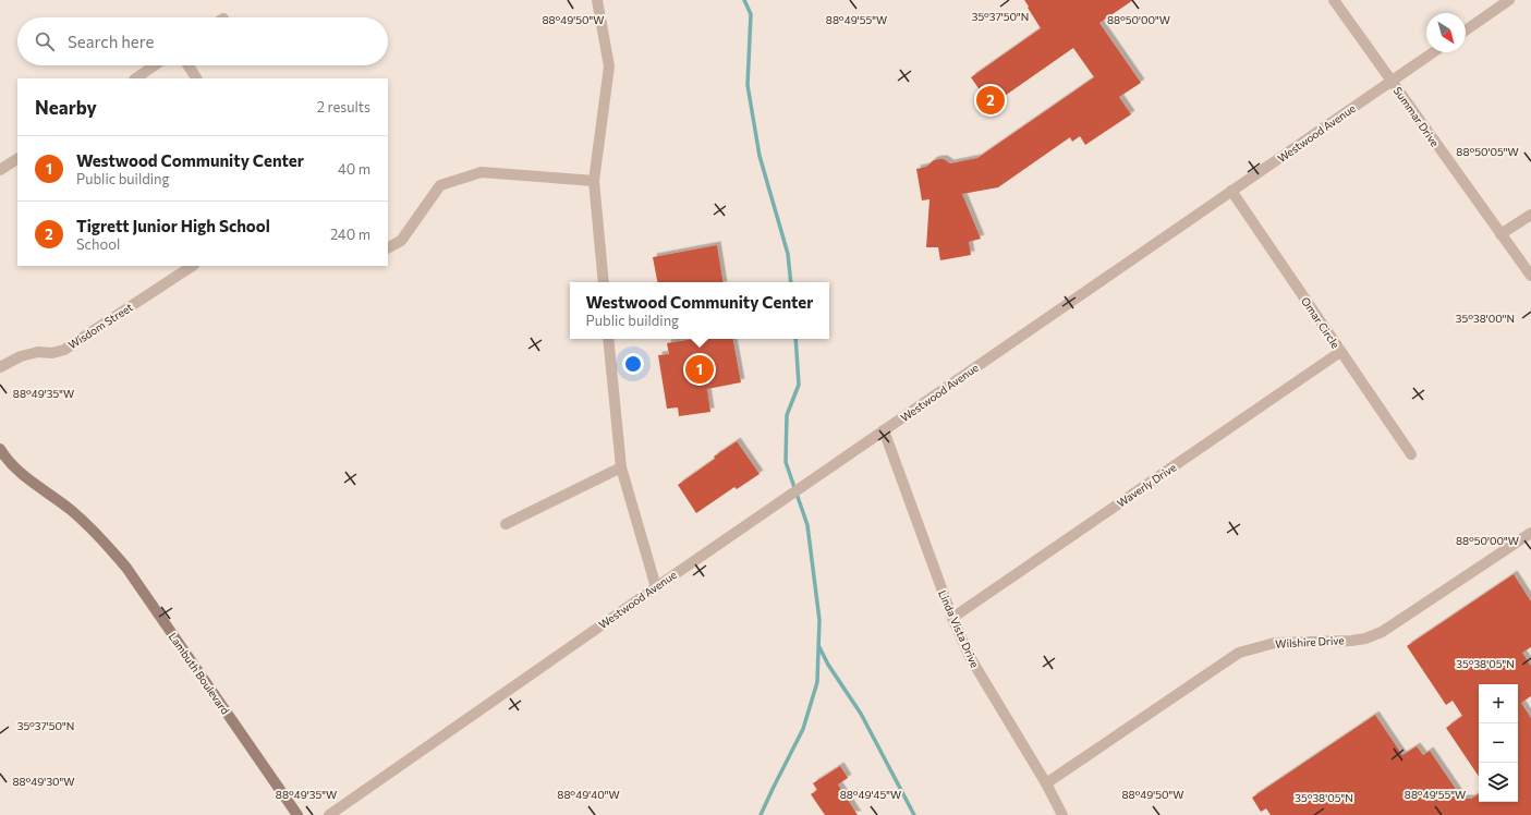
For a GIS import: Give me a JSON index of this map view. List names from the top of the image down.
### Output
{
  "streets": {
    "street": [
      "Summar Drive",
      "Westwood Avenue",
      "Omar Circle",
      "Wisdom Street",
      "Waverly Drive",
      "Linda Vista Drive",
      "Wilshire Drive",
      "Lambuth Boulevard"
    ]
  },
  "crossings": [
    ["Summar Drive", "Westwood Avenue"],
    ["Westwood Avenue", "Omar Circle"],
    ["Westwood Avenue", "Linda Vista Drive"],
    ["Omar Circle", "Waverly Drive"],
    ["Waverly Drive", "Linda Vista Drive"],
    ["Linda Vista Drive", "Wilshire Drive"]
  ],
  "north": "bottom right",
  "page": {
    "search": "Search here",
    "heading": ["Nearby", "2 results"],
    "pins": ["2", "1"],
    "list": [
      {
        "mark": "1",
        "name": "Westwood Community Center",
        "note": "Public building",
        "value": "40 m"
      },
      {
        "mark": "2",
        "name": "Tigrett Junior High School",
        "note": "School",
        "value": "240 m"
      }
    ],
    "popup": ["Westwood Community Center", "Public building"],
    "map_buttons": ["+", "−"]
  },
  "coordinates": [
    "35°37'50\"N",
    "88°49'50\"W",
    "88°49'55\"W",
    "88°50'00\"W",
    "88°50'05\"W",
    "35°38'00\"N",
    "88°49'35\"W",
    "35°38'05\"N",
    "88°49'30\"W",
    "88°49'40\"W",
    "88°49'45\"W"
  ]
}
